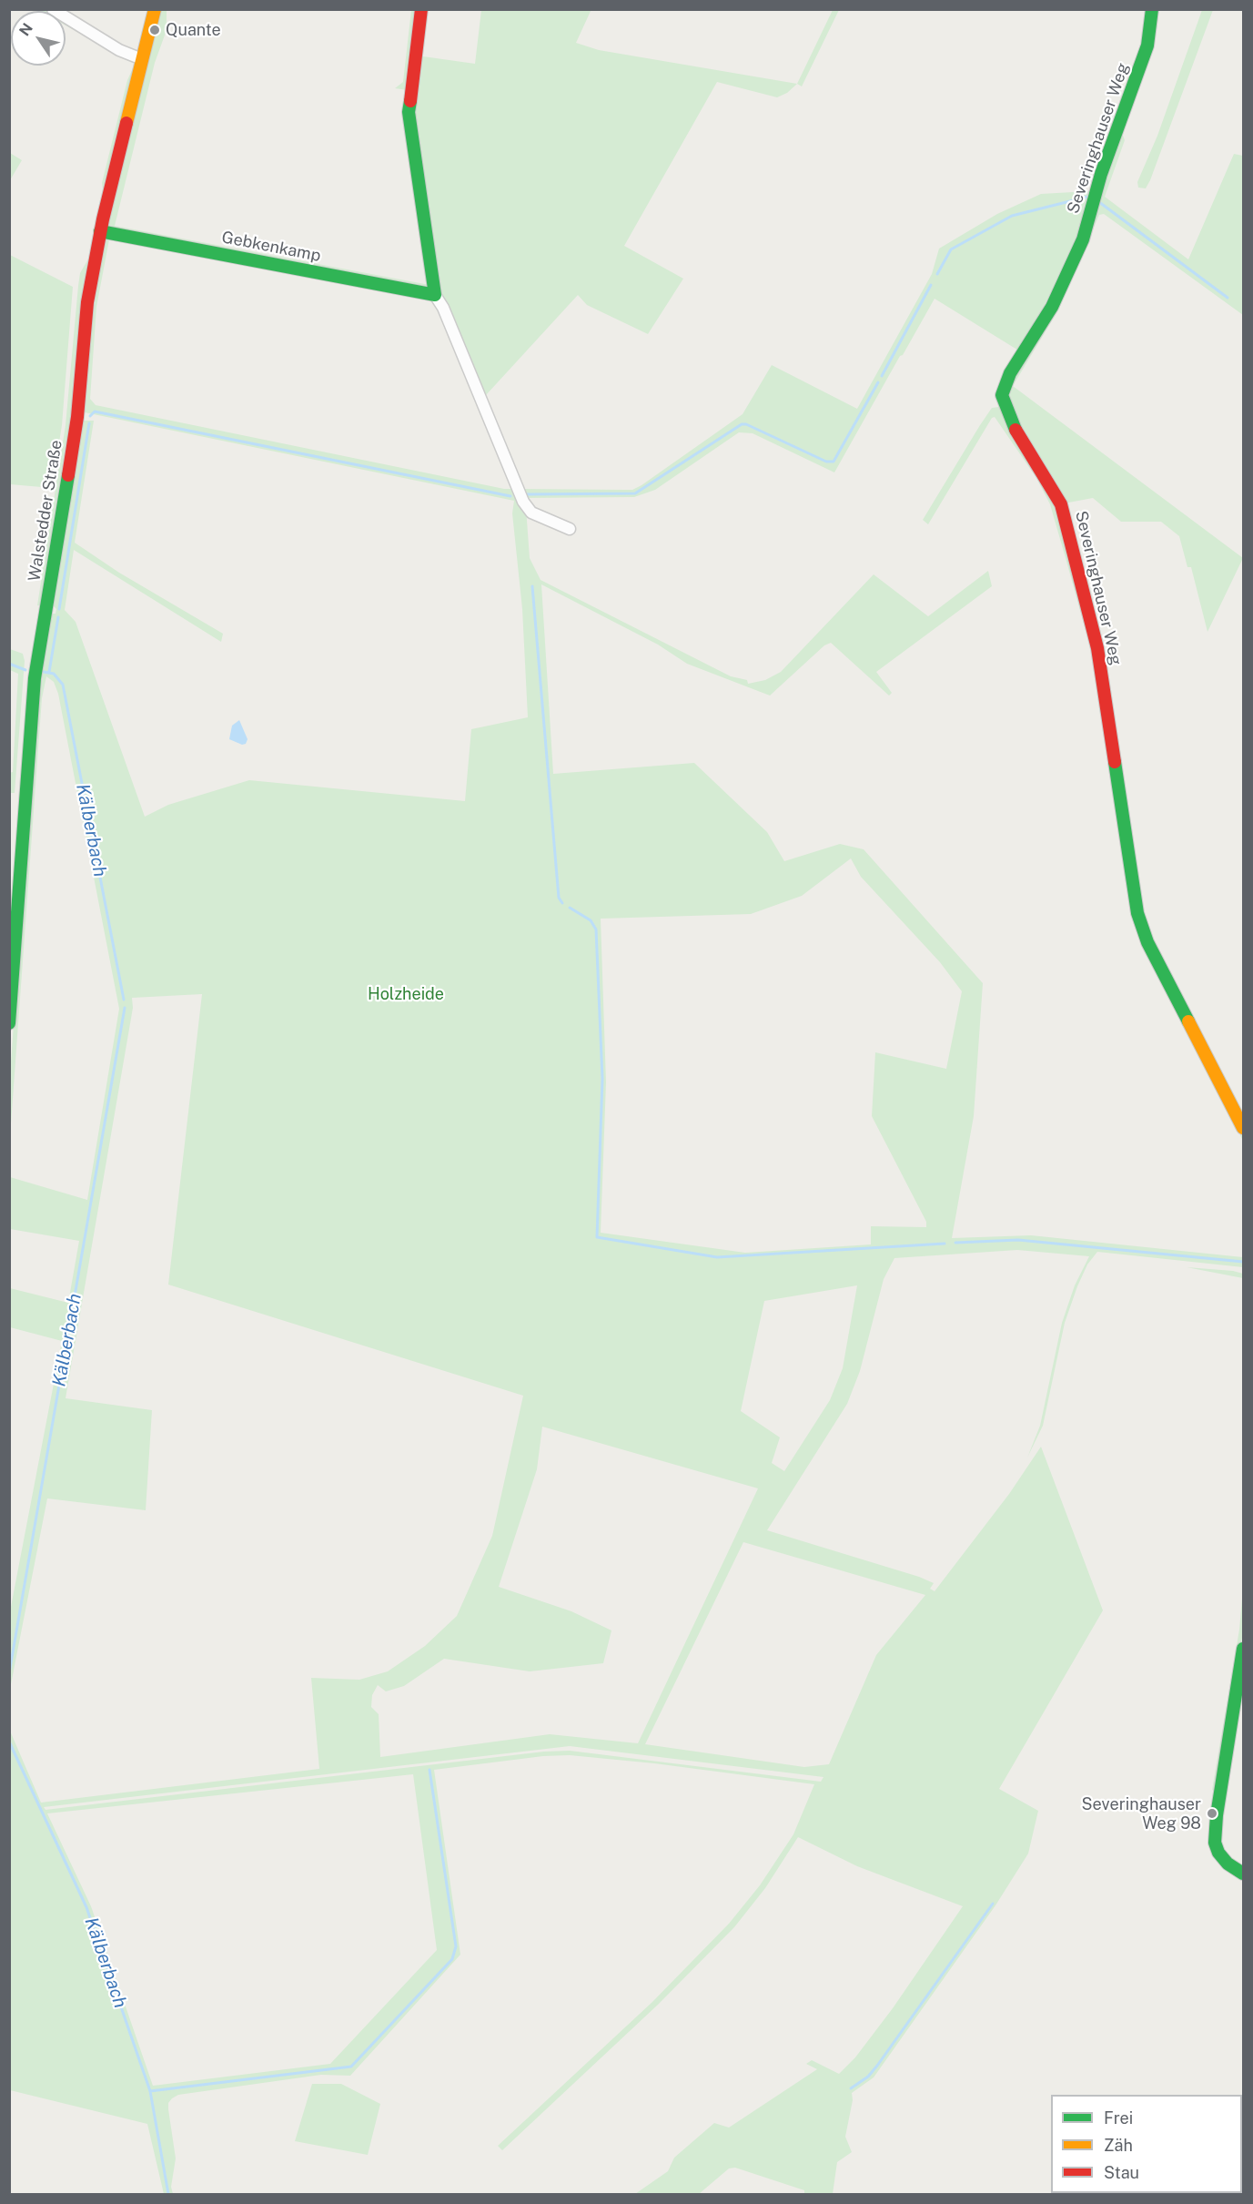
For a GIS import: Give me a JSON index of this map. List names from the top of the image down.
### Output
{
  "streets": {
    "street": ["Severinghauser Weg", "Gebkenkamp", "Walstedder Straße"]
  },
  "crossings": [
    ["Gebkenkamp", "Walstedder Straße"]
  ],
  "water": ["Kälberbach"],
  "parks": ["Holzheide"],
  "places": ["Quante", "Severinghauser Weg 98"],
  "legend": ["Frei", "Zäh", "Stau"],
  "north": "top left"
}
